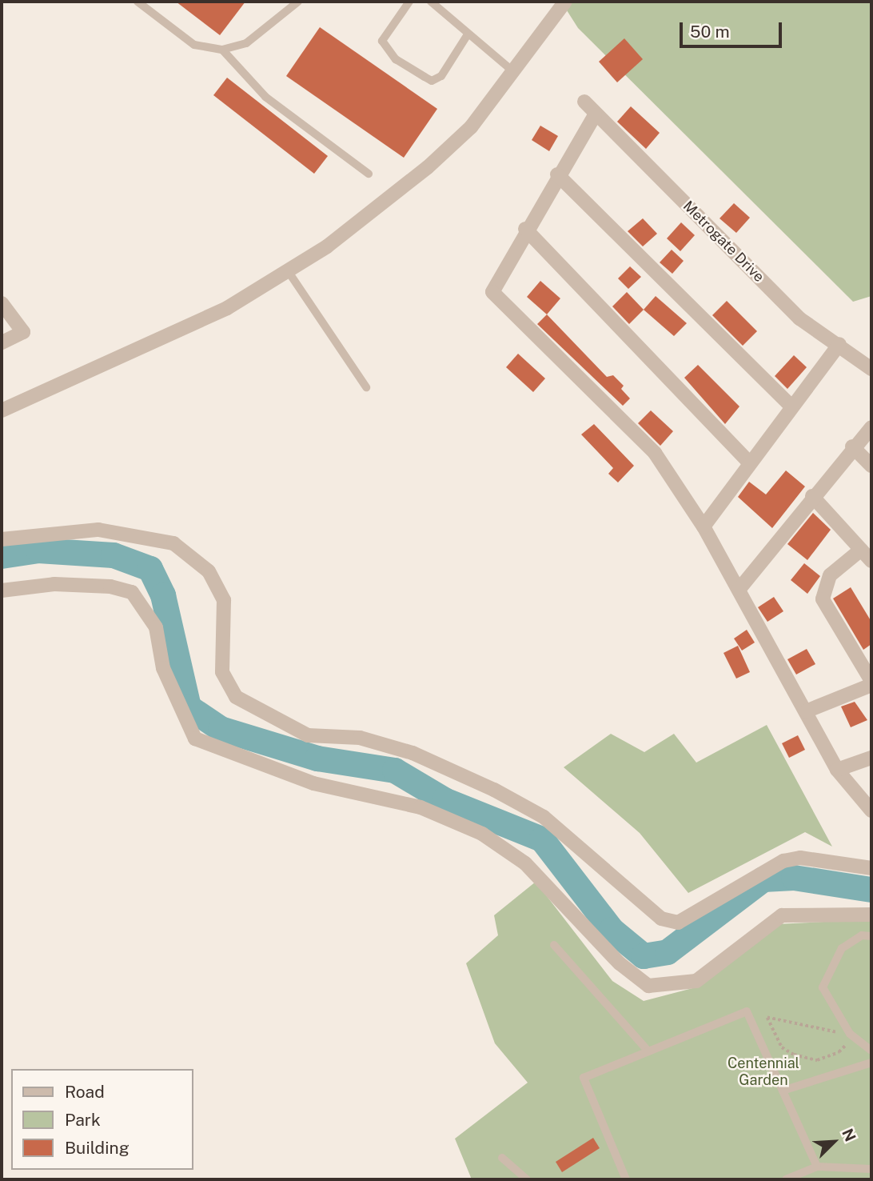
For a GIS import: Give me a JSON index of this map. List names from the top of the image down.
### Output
{
  "streets": {
    "street": ["Metrogate Drive"]
  },
  "parks": ["Centennial Garden"],
  "legend": ["Road", "Park", "Building"],
  "scale_bar": "50 m",
  "north": "top right"
}
